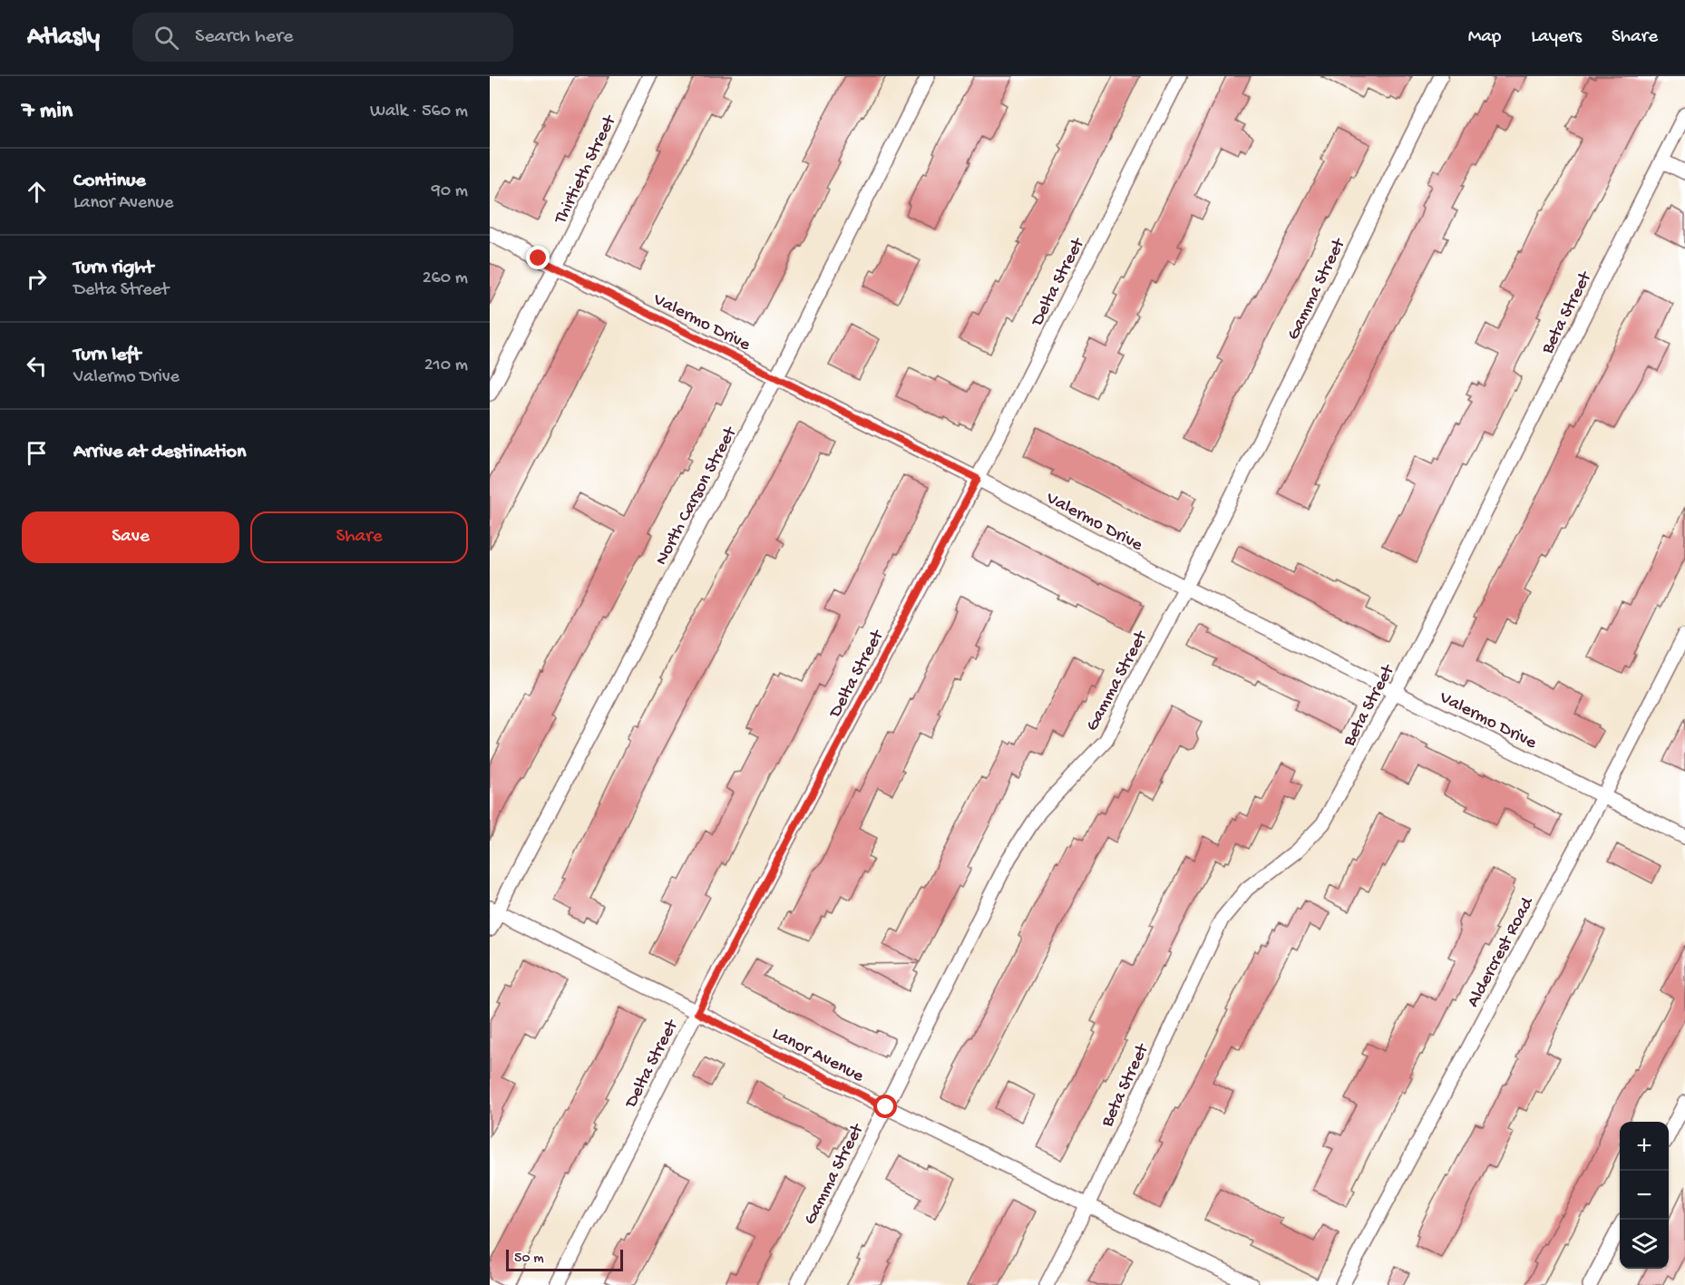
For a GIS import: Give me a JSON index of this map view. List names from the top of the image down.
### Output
{
  "streets": {
    "street": [
      "Thirtieth Street",
      "Delta Street",
      "Gamma Street",
      "Beta Street",
      "Valermo Drive",
      "North Carson Street",
      "Aldercrest Road",
      "Lanor Avenue"
    ]
  },
  "crossings": [
    ["Thirtieth Street", "Valermo Drive"],
    ["Delta Street", "Valermo Drive"],
    ["Delta Street", "Lanor Avenue"],
    ["Gamma Street", "Valermo Drive"],
    ["Gamma Street", "Lanor Avenue"],
    ["Beta Street", "Valermo Drive"],
    ["Beta Street", "Lanor Avenue"],
    ["Valermo Drive", "North Carson Street"],
    ["Valermo Drive", "Aldercrest Road"],
    ["North Carson Street", "Lanor Avenue"]
  ],
  "scale_bar": "50 m",
  "page": {
    "header": "Atlasly",
    "search": "Search here",
    "nav": ["Map", "Layers", "Share"],
    "heading": ["7 min", "Walk · 560 m"],
    "list": [
      ["Continue", "Lanor Avenue", "90 m"],
      ["Turn right", "Delta Street", "260 m"],
      ["Turn left", "Valermo Drive", "210 m"],
      "Arrive at destination"
    ],
    "buttons": ["Save", "Share"],
    "map_buttons": ["+", "−"],
    "scale": "50 m"
  }
}
